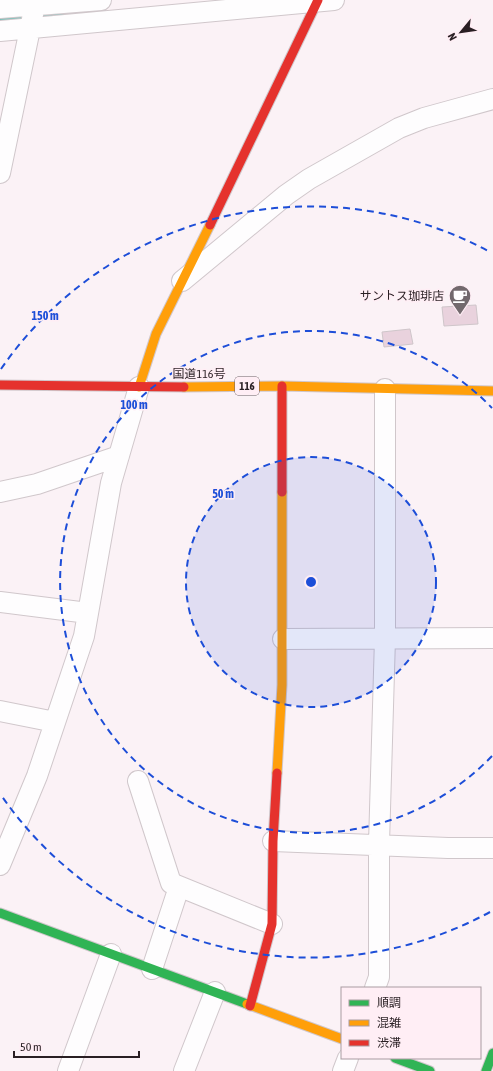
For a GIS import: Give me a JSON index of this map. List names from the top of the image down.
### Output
{
  "streets": {
    "main road": ["国道116号", "116"]
  },
  "places": {
    "cafe": ["サントス珈琲店"]
  },
  "legend": ["順調", "混雑", "渋滞"],
  "scale_bar": "50 m",
  "north": "bottom left",
  "rings": ["150 m", "100 m", "50 m"]
}
